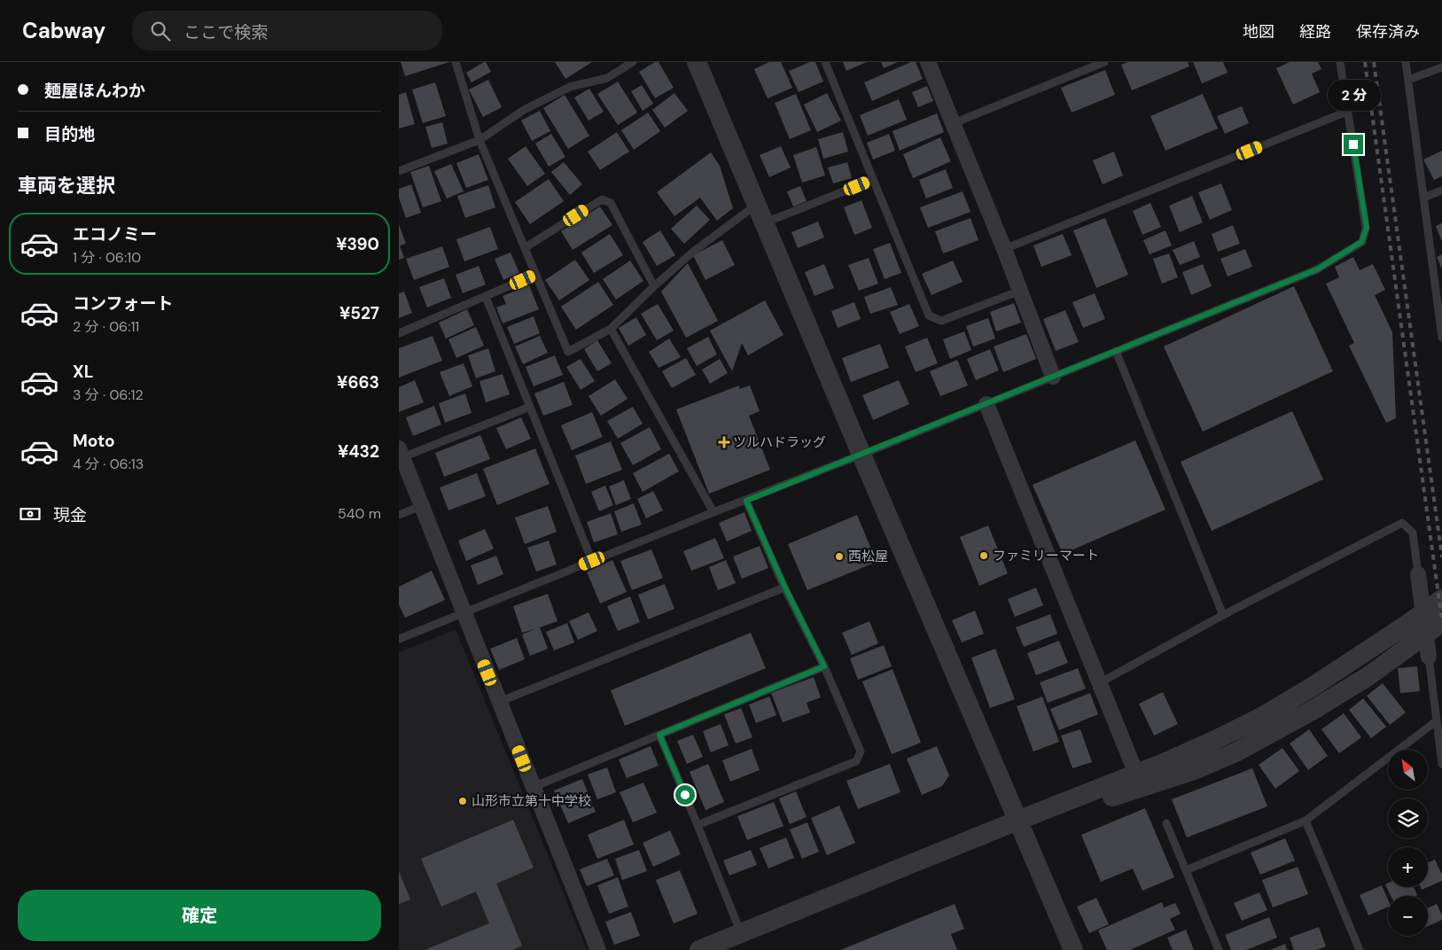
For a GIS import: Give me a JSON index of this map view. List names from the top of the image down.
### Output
{
  "places": {
    "health": ["ツルハドラッグ"],
    "other": ["ファミリーマート", "西松屋", "山形市立第十中学校"]
  },
  "north": "top left",
  "page": {
    "header": "Cabway",
    "search": "ここで検索",
    "nav": ["地図", "経路", "保存済み"],
    "banner": ["麺屋ほんわか", "目的地"],
    "bubble": "2 分",
    "heading": "車両を選択",
    "list": [
      {
        "name": "エコノミー",
        "note": "1 分 · 06:10",
        "value": "¥390"
      },
      {
        "name": "コンフォート",
        "note": "2 分 · 06:11",
        "value": "¥527"
      },
      {
        "name": "XL",
        "note": "3 分 · 06:12",
        "value": "¥663"
      },
      {
        "name": "Moto",
        "note": "4 分 · 06:13",
        "value": "¥432"
      }
    ],
    "pay": ["現金", "540 m"],
    "map_buttons": ["+", "−"],
    "buttons": "確定"
  }
}
